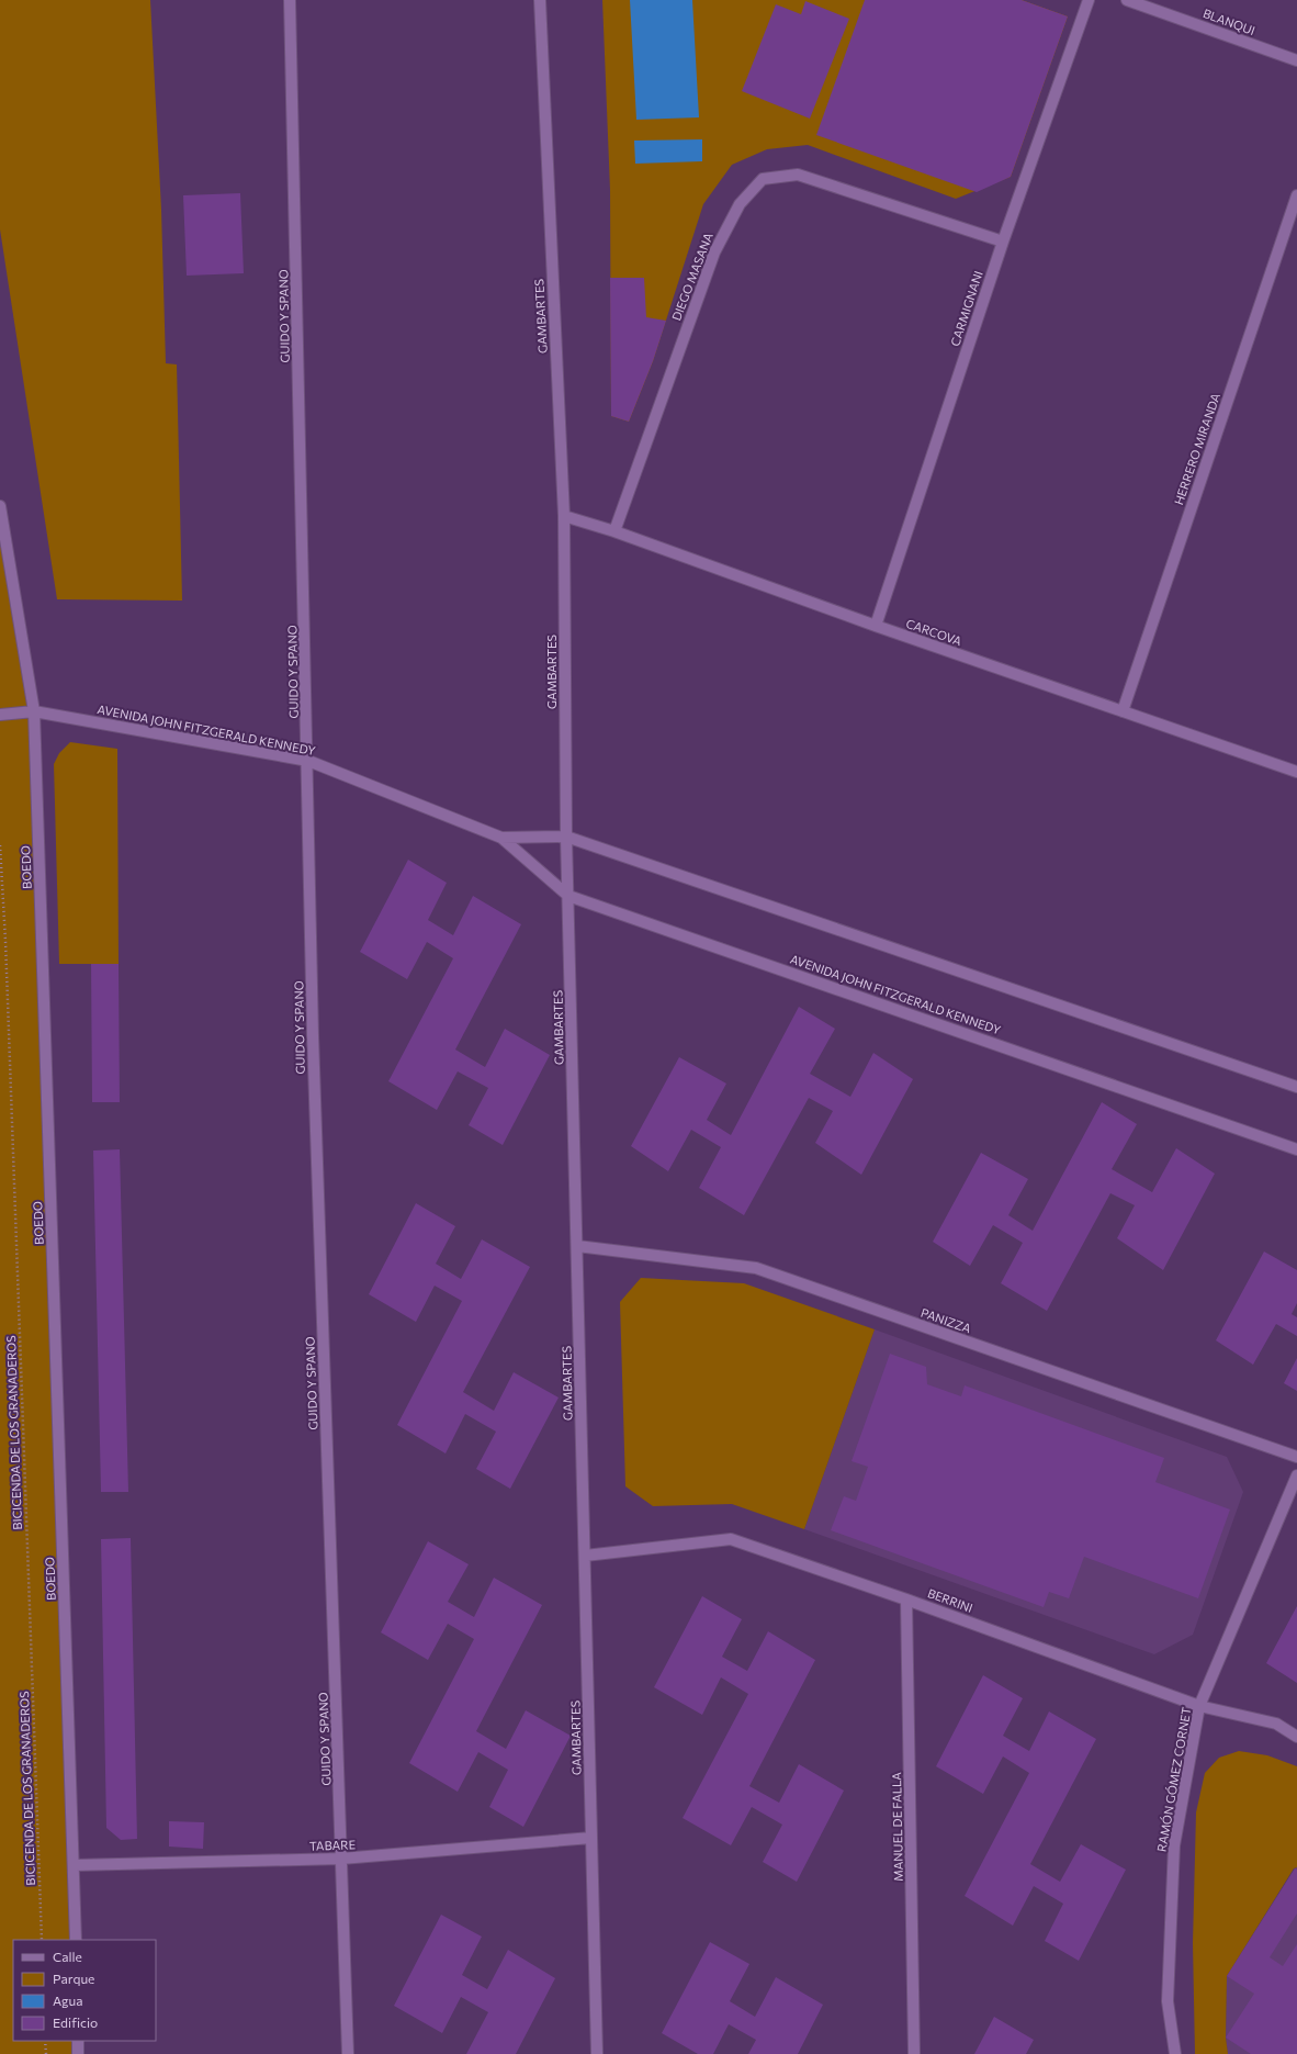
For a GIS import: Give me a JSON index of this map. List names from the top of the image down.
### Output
{
  "streets": {
    "street": [
      "BLANQUI",
      "DIEGO MASANA",
      "CARMIGNANI",
      "GUIDO Y SPANO",
      "GAMBARTES",
      "HERRERO MIRANDA",
      "CARCOVA",
      "AVENIDA JOHN FITZGERALD KENNEDY",
      "BOEDO",
      "PANIZZA",
      "BERRINI",
      "RAMÓN GÓMEZ CORNET",
      "MANUEL DE FALLA",
      "TABARE"
    ],
    "path": ["BICICENDA DE LOS GRANADEROS"]
  },
  "crossings": [
    ["DIEGO MASANA", "CARMIGNANI"],
    ["DIEGO MASANA", "CARCOVA"],
    ["CARMIGNANI", "CARCOVA"],
    ["GUIDO Y SPANO", "AVENIDA JOHN FITZGERALD KENNEDY"],
    ["GUIDO Y SPANO", "TABARE"],
    ["GAMBARTES", "CARCOVA"],
    ["GAMBARTES", "AVENIDA JOHN FITZGERALD KENNEDY"],
    ["GAMBARTES", "PANIZZA"],
    ["GAMBARTES", "BERRINI"],
    ["GAMBARTES", "TABARE"],
    ["HERRERO MIRANDA", "CARCOVA"],
    ["AVENIDA JOHN FITZGERALD KENNEDY", "BOEDO"],
    ["BOEDO", "TABARE"],
    ["BERRINI", "RAMÓN GÓMEZ CORNET"],
    ["BERRINI", "MANUEL DE FALLA"]
  ],
  "legend": [
    "Calle",
    "Parque",
    "Agua",
    "Edificio"
  ]
}
